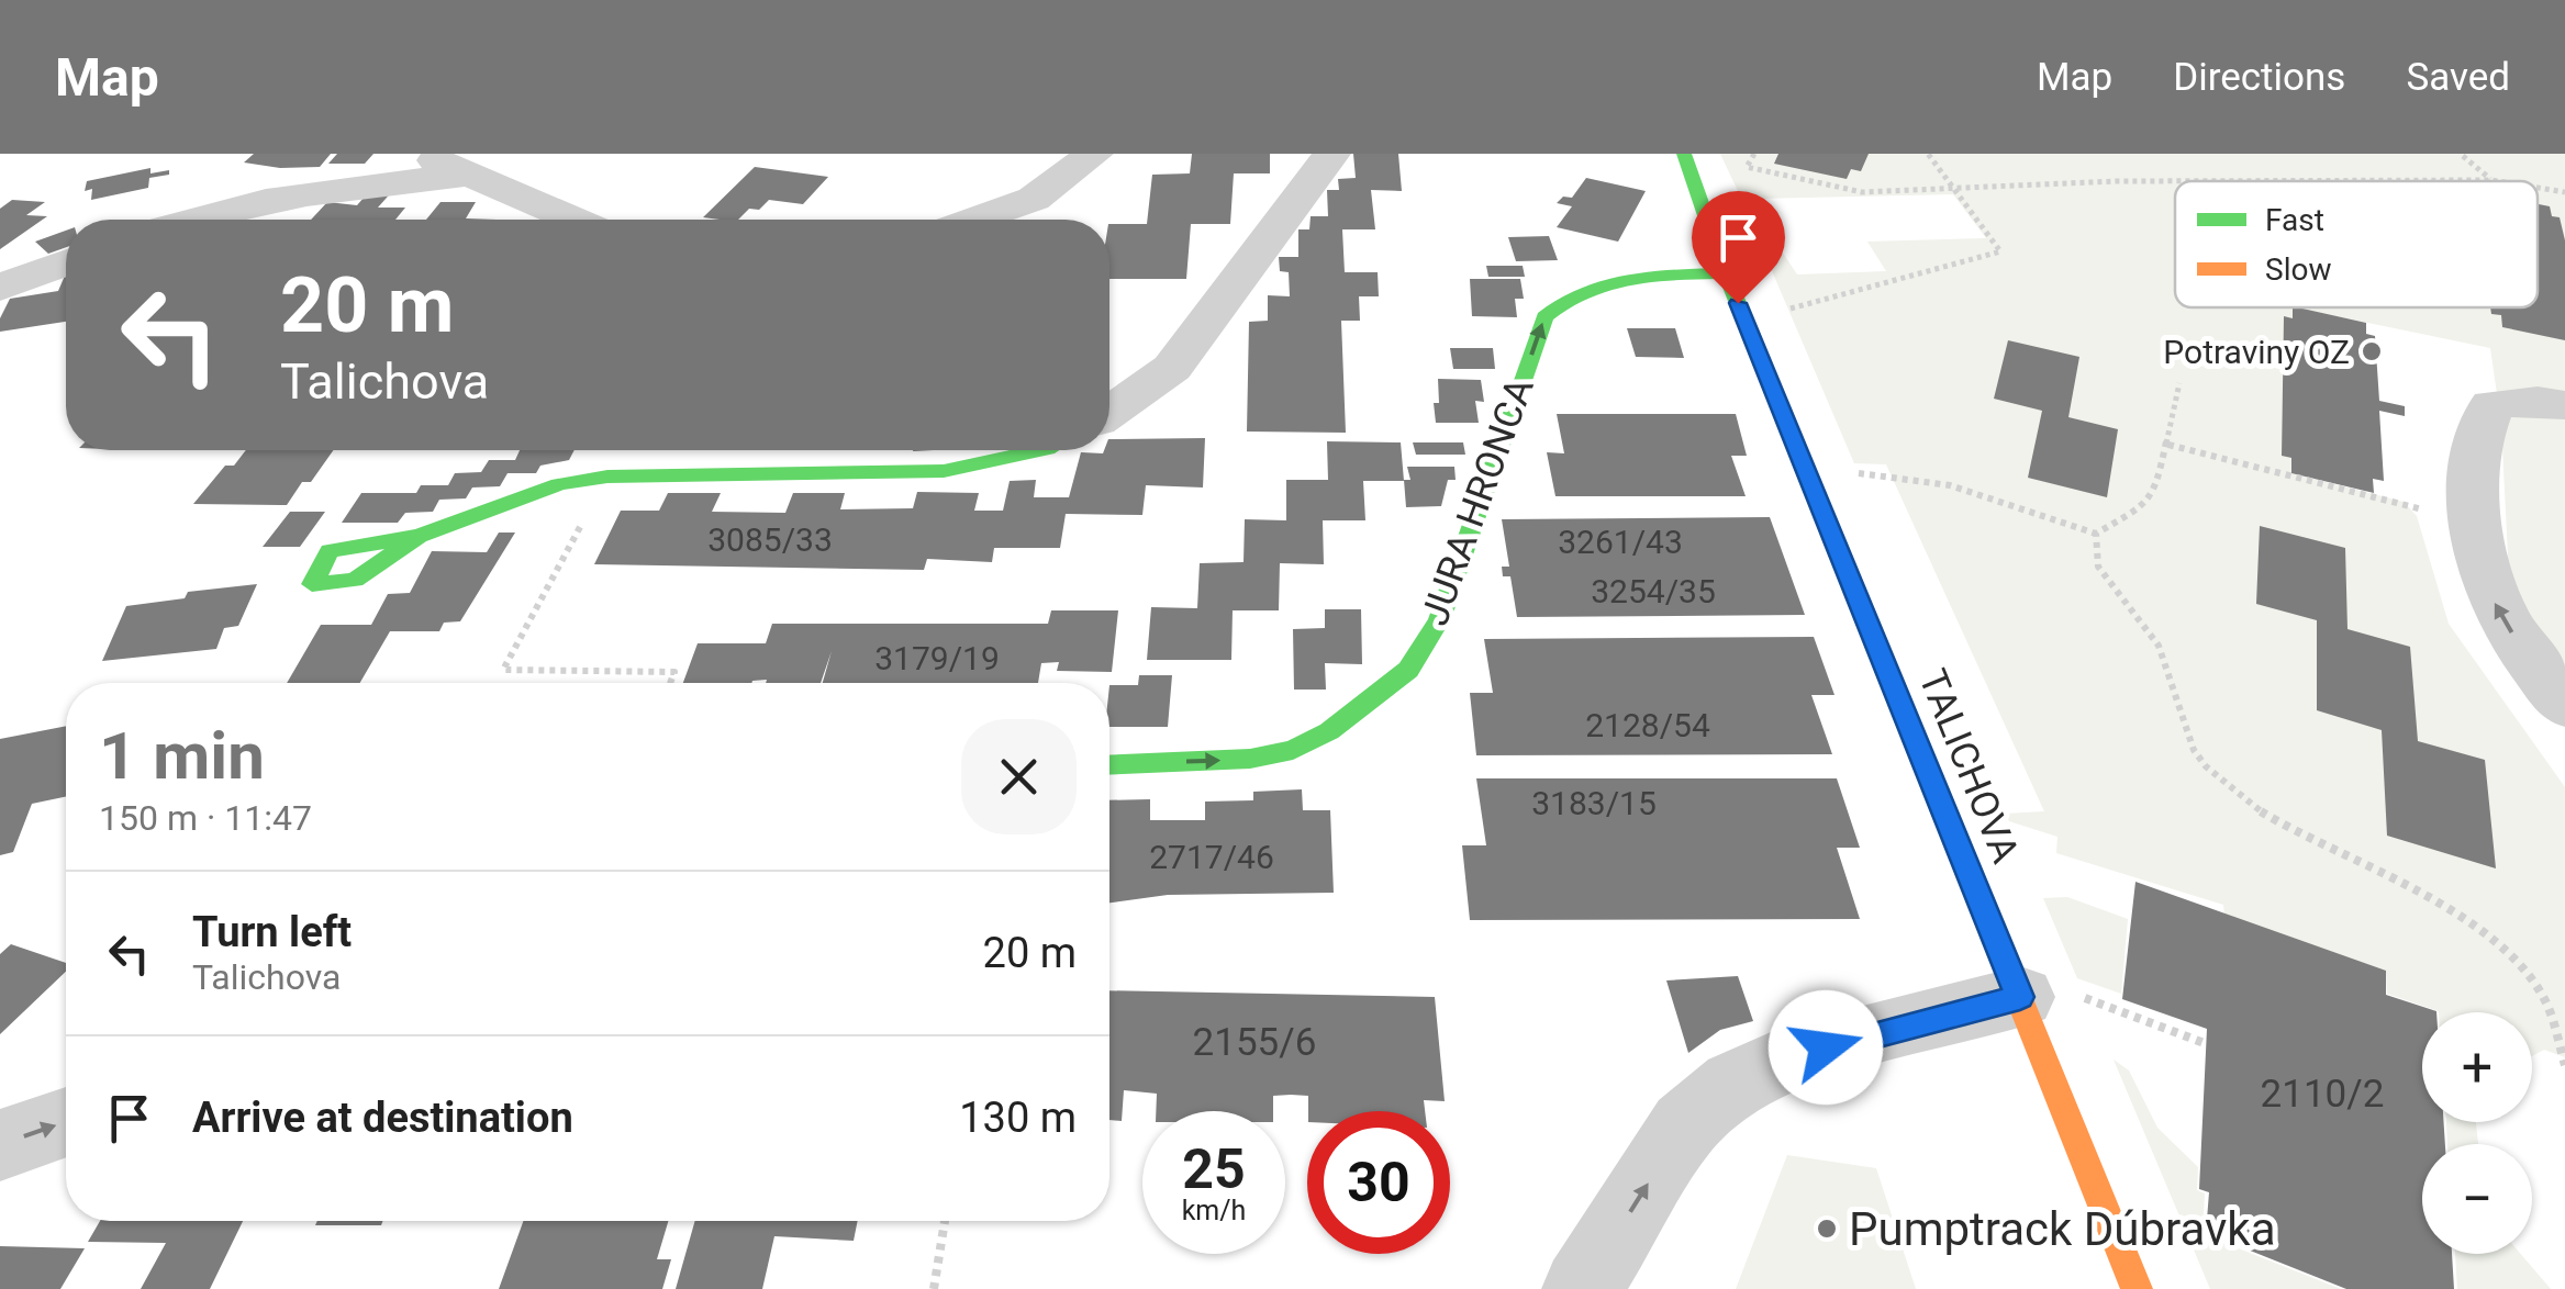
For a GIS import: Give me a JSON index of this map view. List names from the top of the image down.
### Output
{
  "streets": {
    "street": ["JURA HRONCA", "TALICHOVA"]
  },
  "crossings": [
    ["JURA HRONCA", "TALICHOVA"]
  ],
  "one_way": ["JURA HRONCA"],
  "places": ["Potraviny OZ", "Pumptrack Dúbravka"],
  "house_numbers": [
    "3085/33",
    "3261/43",
    "3254/35",
    "3179/19",
    "2128/54",
    "3183/15",
    "2717/46",
    "2155/6",
    "2110/2"
  ],
  "legend": ["Fast", "Slow"],
  "page": {
    "header": "Map",
    "nav": ["Map", "Directions", "Saved"],
    "turn": ["20 m", "Talichova"],
    "heading": ["1 min", "150 m · 11:47"],
    "list": [
      {
        "name": "Turn left",
        "note": "Talichova",
        "value": "20 m"
      },
      {
        "name": "Arrive at destination",
        "value": "130 m"
      }
    ],
    "map_buttons": ["+", "−"],
    "speed": "25 km/h",
    "limit": "30"
  }
}
